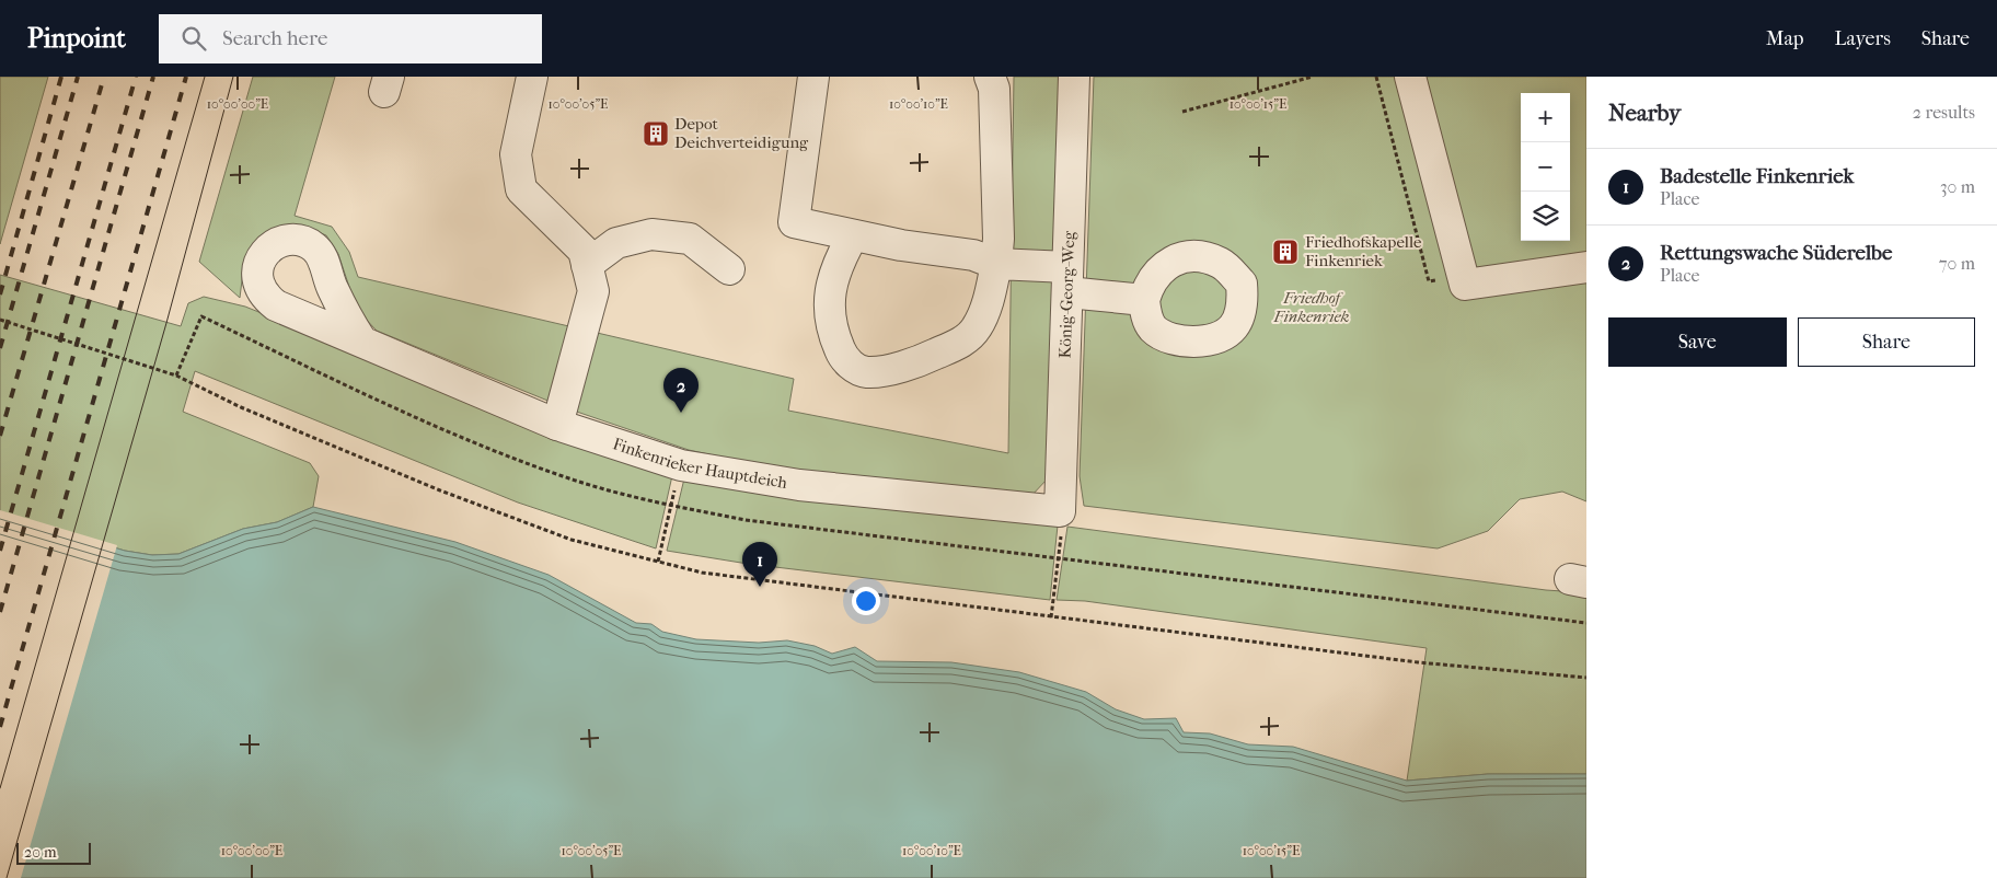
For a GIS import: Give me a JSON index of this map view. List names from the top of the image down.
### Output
{
  "streets": {
    "street": ["König-Georg-Weg", "Finkenrieker Hauptdeich"]
  },
  "crossings": [
    ["König-Georg-Weg", "Finkenrieker Hauptdeich"]
  ],
  "parks": ["Friedhof Finkenriek"],
  "places": {
    "building": ["Depot Deichverteidigung", "Friedhofskapelle Finkenriek"]
  },
  "scale_bar": "20 m",
  "page": {
    "header": "Pinpoint",
    "search": "Search here",
    "nav": ["Map", "Layers", "Share"],
    "heading": ["Nearby", "2 results"],
    "map_buttons": ["+", "−"],
    "list": [
      {
        "mark": "1",
        "name": "Badestelle Finkenriek",
        "note": "Place",
        "value": "30 m"
      },
      {
        "mark": "2",
        "name": "Rettungswache Süderelbe",
        "note": "Place",
        "value": "70 m"
      }
    ],
    "buttons": ["Save", "Share"],
    "pins": ["2", "1"],
    "scale": "20 m"
  },
  "coordinates": [
    "10°00'00\"E",
    "10°00'05\"E",
    "10°00'10\"E",
    "10°00'15\"E"
  ]
}
